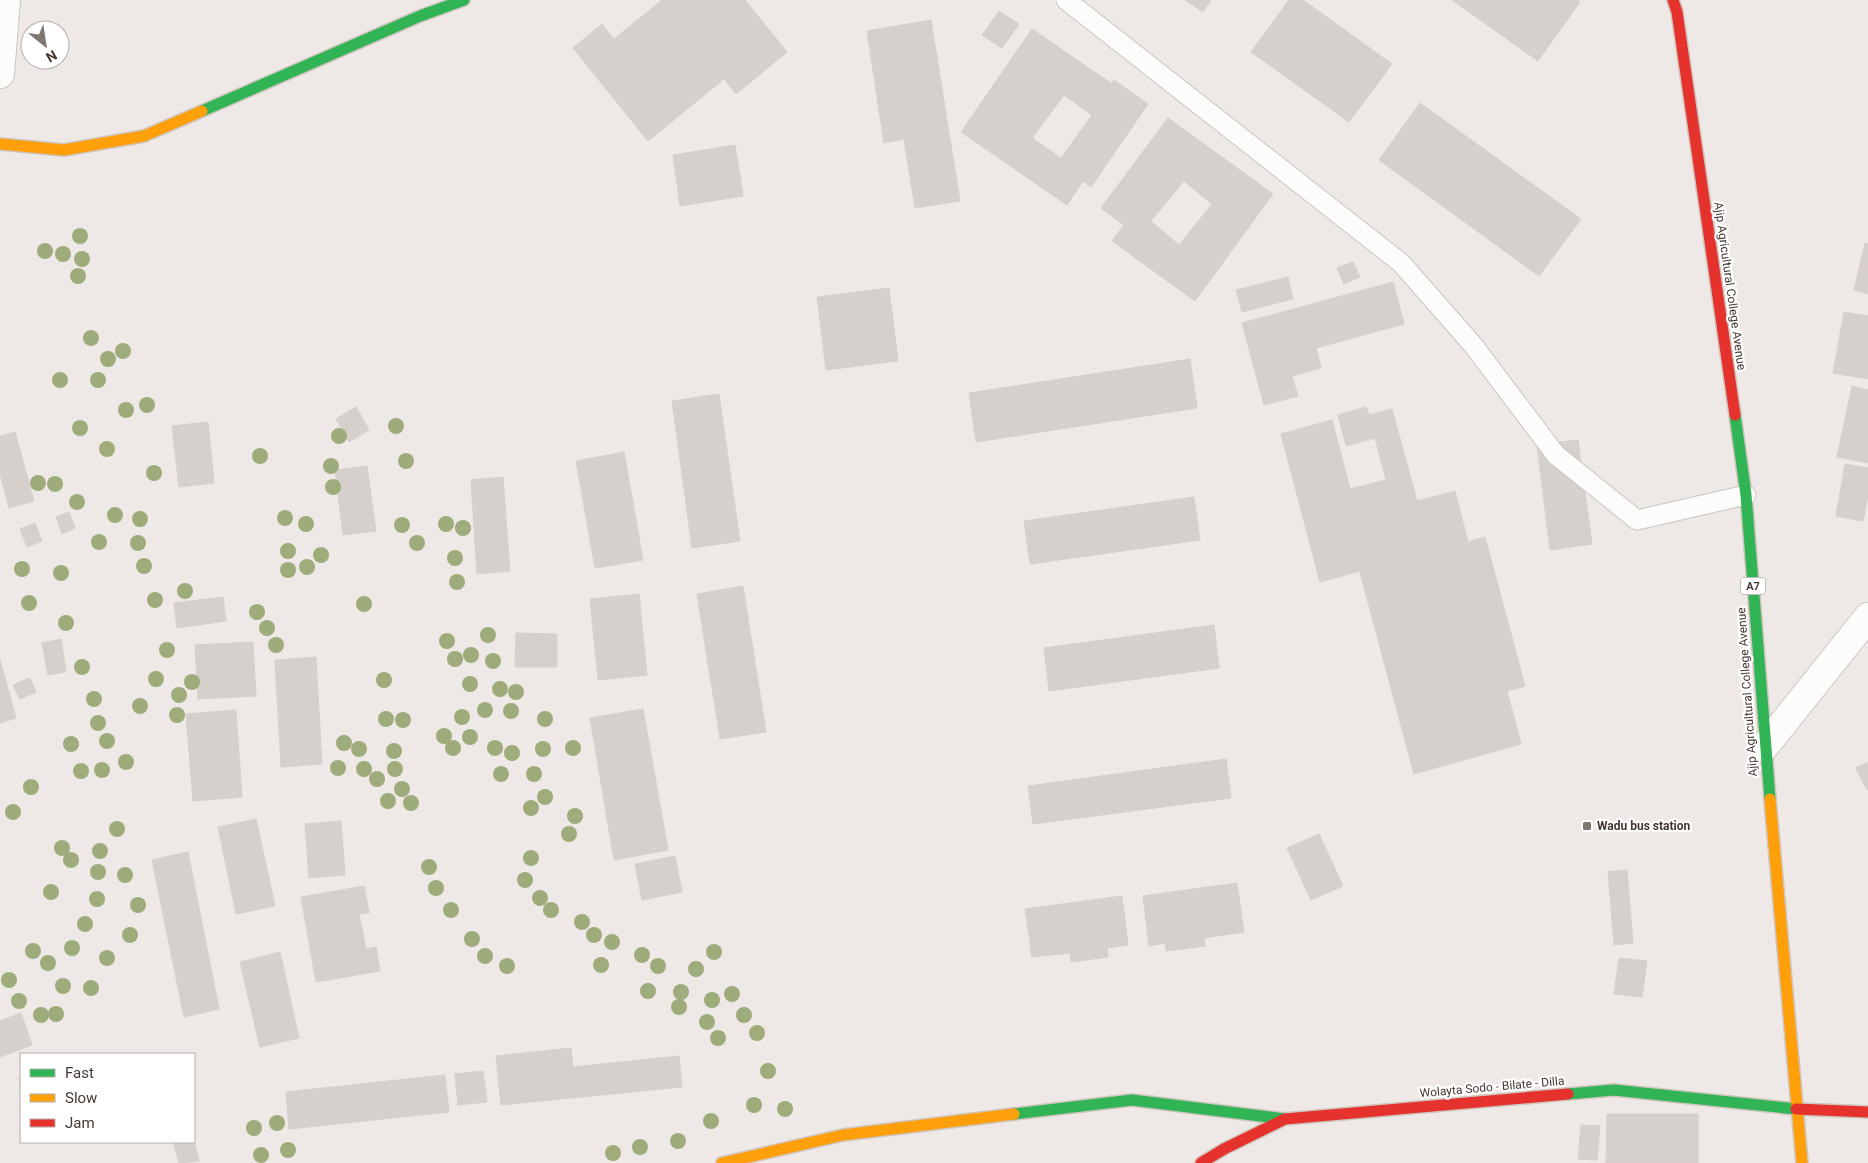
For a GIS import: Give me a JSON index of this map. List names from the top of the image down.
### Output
{
  "streets": {
    "main road": ["Ajip Agricultural College Avenue", "A7", "Wolayta Sodo - Bilate - Dilla"]
  },
  "crossings": [
    ["Ajip Agricultural College Avenue", "A7"],
    ["Ajip Agricultural College Avenue", "Wolayta Sodo - Bilate - Dilla"]
  ],
  "places": {
    "transit": ["Wadu bus station"]
  },
  "legend": ["Fast", "Slow", "Jam"],
  "north": "bottom right"
}
